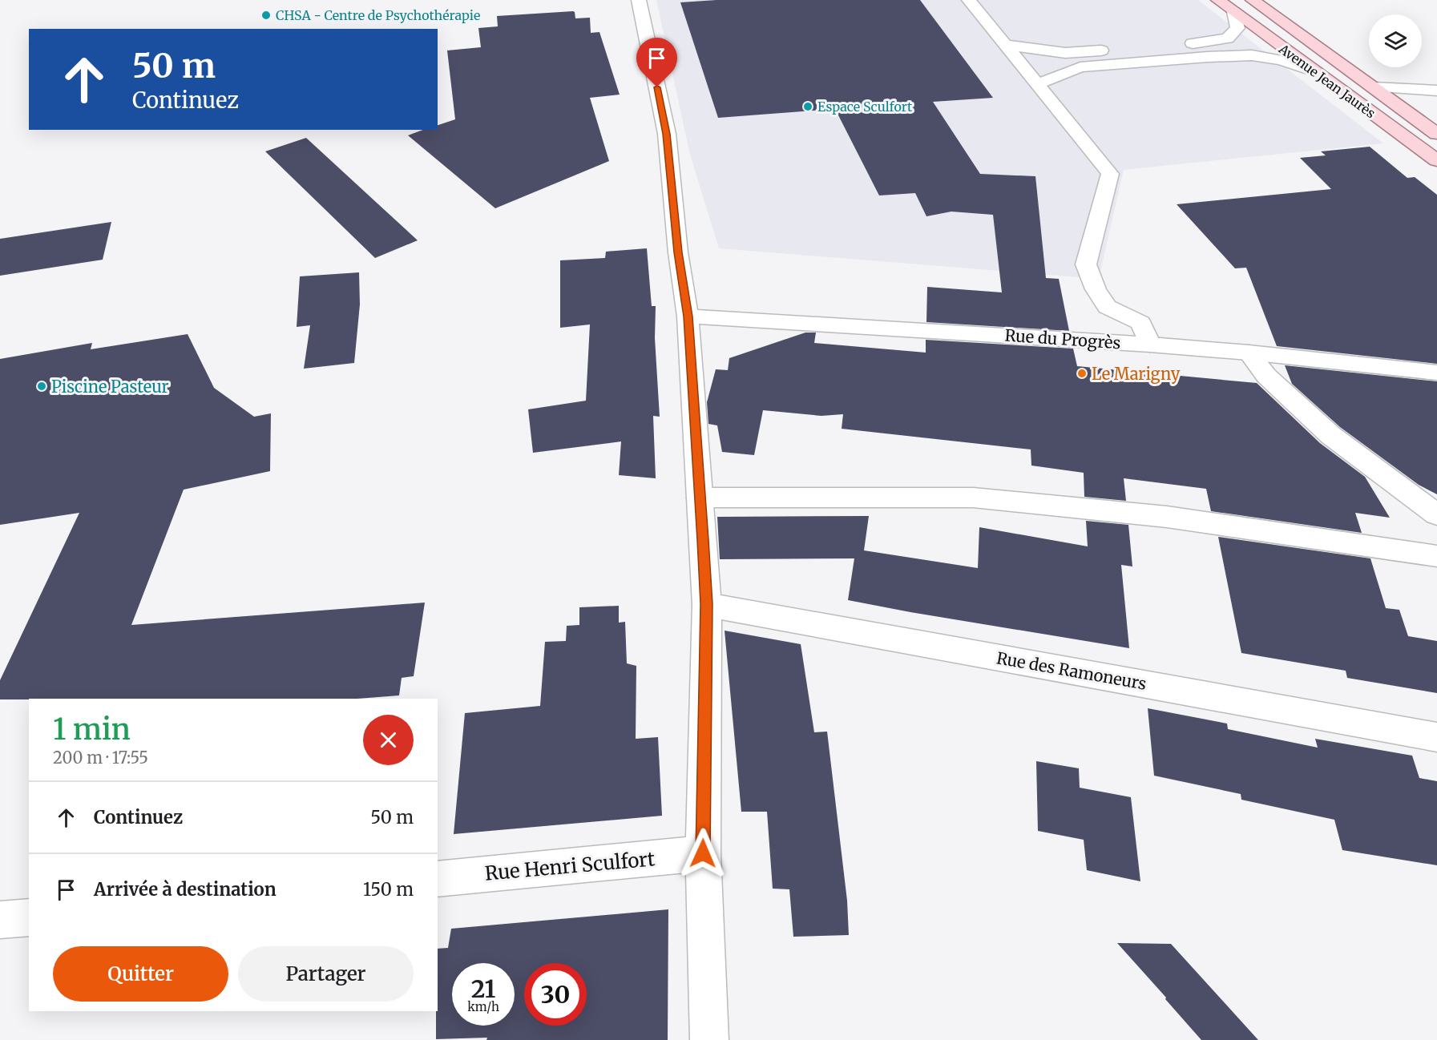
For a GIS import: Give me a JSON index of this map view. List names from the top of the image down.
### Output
{
  "streets": {
    "main road": ["Avenue Jean Jaurès"],
    "street": ["Rue du Progrès", "Rue des Ramoneurs", "Rue Henri Sculfort"]
  },
  "places": [
    "CHSA - Centre de Psychothérapie",
    "Espace Sculfort",
    "Le Marigny",
    "Piscine Pasteur"
  ],
  "page": {
    "turn": ["50 m", "Continuez"],
    "heading": ["1 min", "200 m · 17:55"],
    "list": [
      {
        "name": "Continuez",
        "value": "50 m"
      },
      {
        "name": "Arrivée à destination",
        "value": "150 m"
      }
    ],
    "buttons": ["Quitter", "Partager"],
    "speed": "21 km/h",
    "limit": "30"
  }
}
